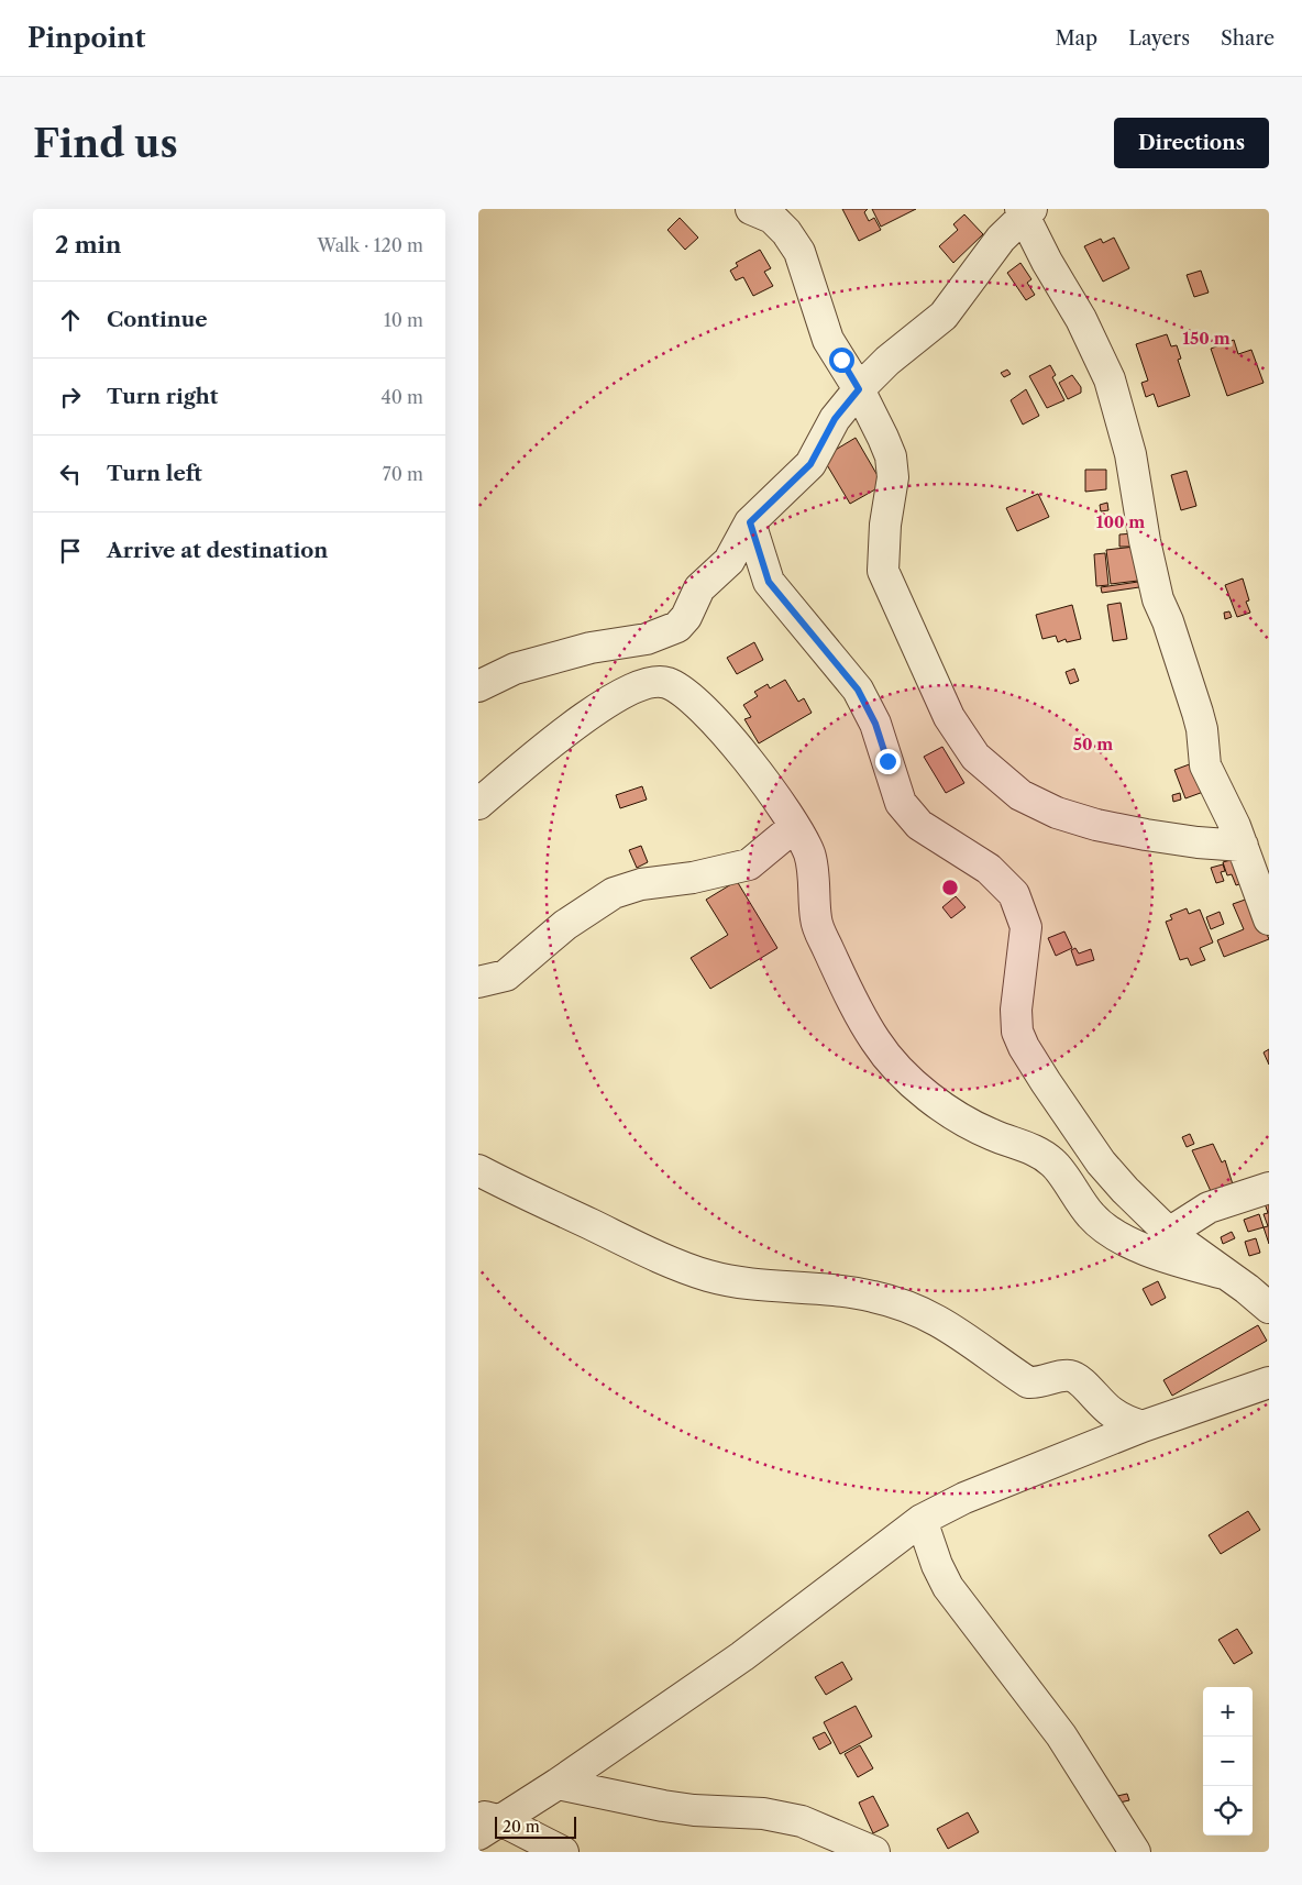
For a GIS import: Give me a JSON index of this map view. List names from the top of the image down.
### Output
{
  "scale_bar": "20 m",
  "page": {
    "header": "Pinpoint",
    "nav": ["Map", "Layers", "Share"],
    "buttons": "Directions",
    "title": "Find us",
    "heading": ["2 min", "Walk · 120 m"],
    "list": [
      ["Continue", "10 m"],
      ["Turn right", "40 m"],
      ["Turn left", "70 m"],
      "Arrive at destination"
    ],
    "map_buttons": ["+", "−"],
    "scale": "20 m"
  },
  "rings": ["150 m", "100 m", "50 m"]
}
